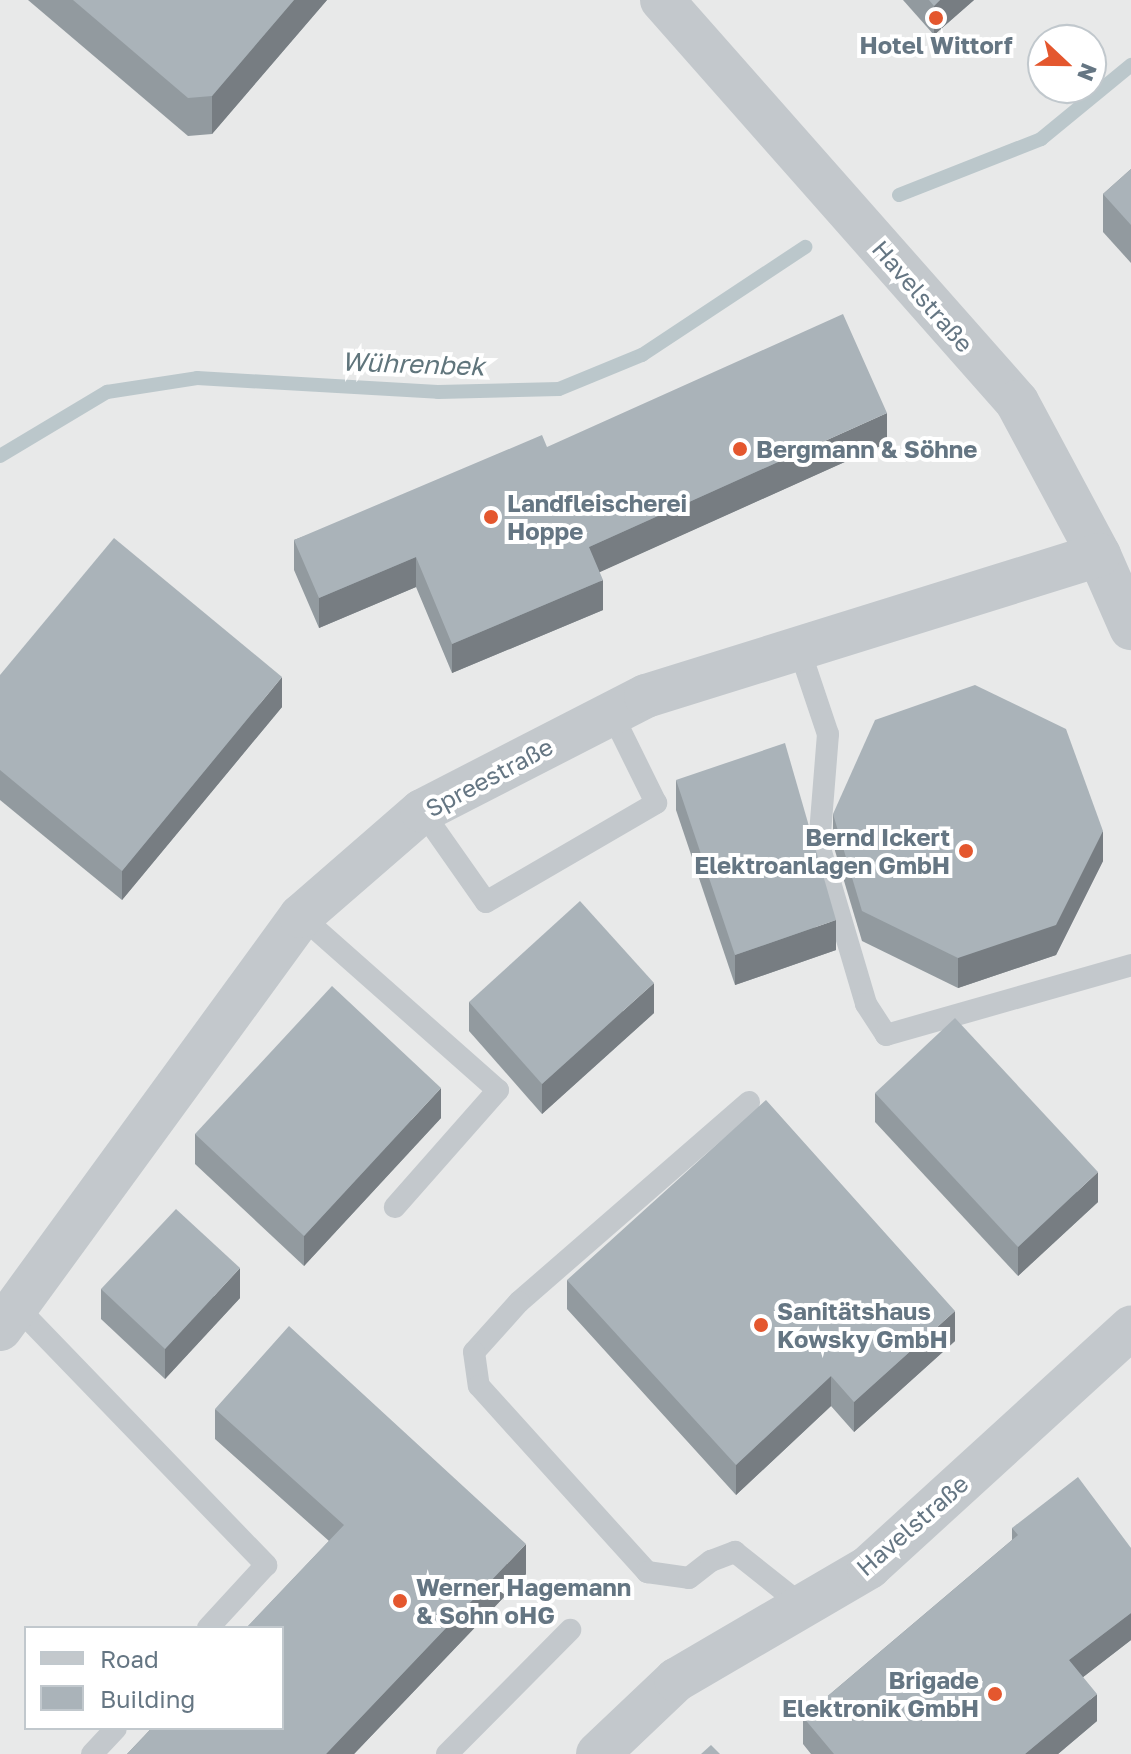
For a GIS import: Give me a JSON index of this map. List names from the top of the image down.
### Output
{
  "streets": {
    "street": ["Havelstraße", "Spreestraße"]
  },
  "crossings": [
    ["Havelstraße", "Spreestraße"]
  ],
  "water": ["Wührenbek"],
  "places": [
    "Hotel Wittorf",
    "Bergmann & Söhne",
    "Landfleischerei Hoppe",
    "Bernd Ickert Elektroanlagen GmbH",
    "Sanitätshaus Kowsky GmbH",
    "Werner Hagemann & Sohn oHG",
    "Brigade Elektronik GmbH"
  ],
  "legend": ["Road", "Building"],
  "north": "right"
}
